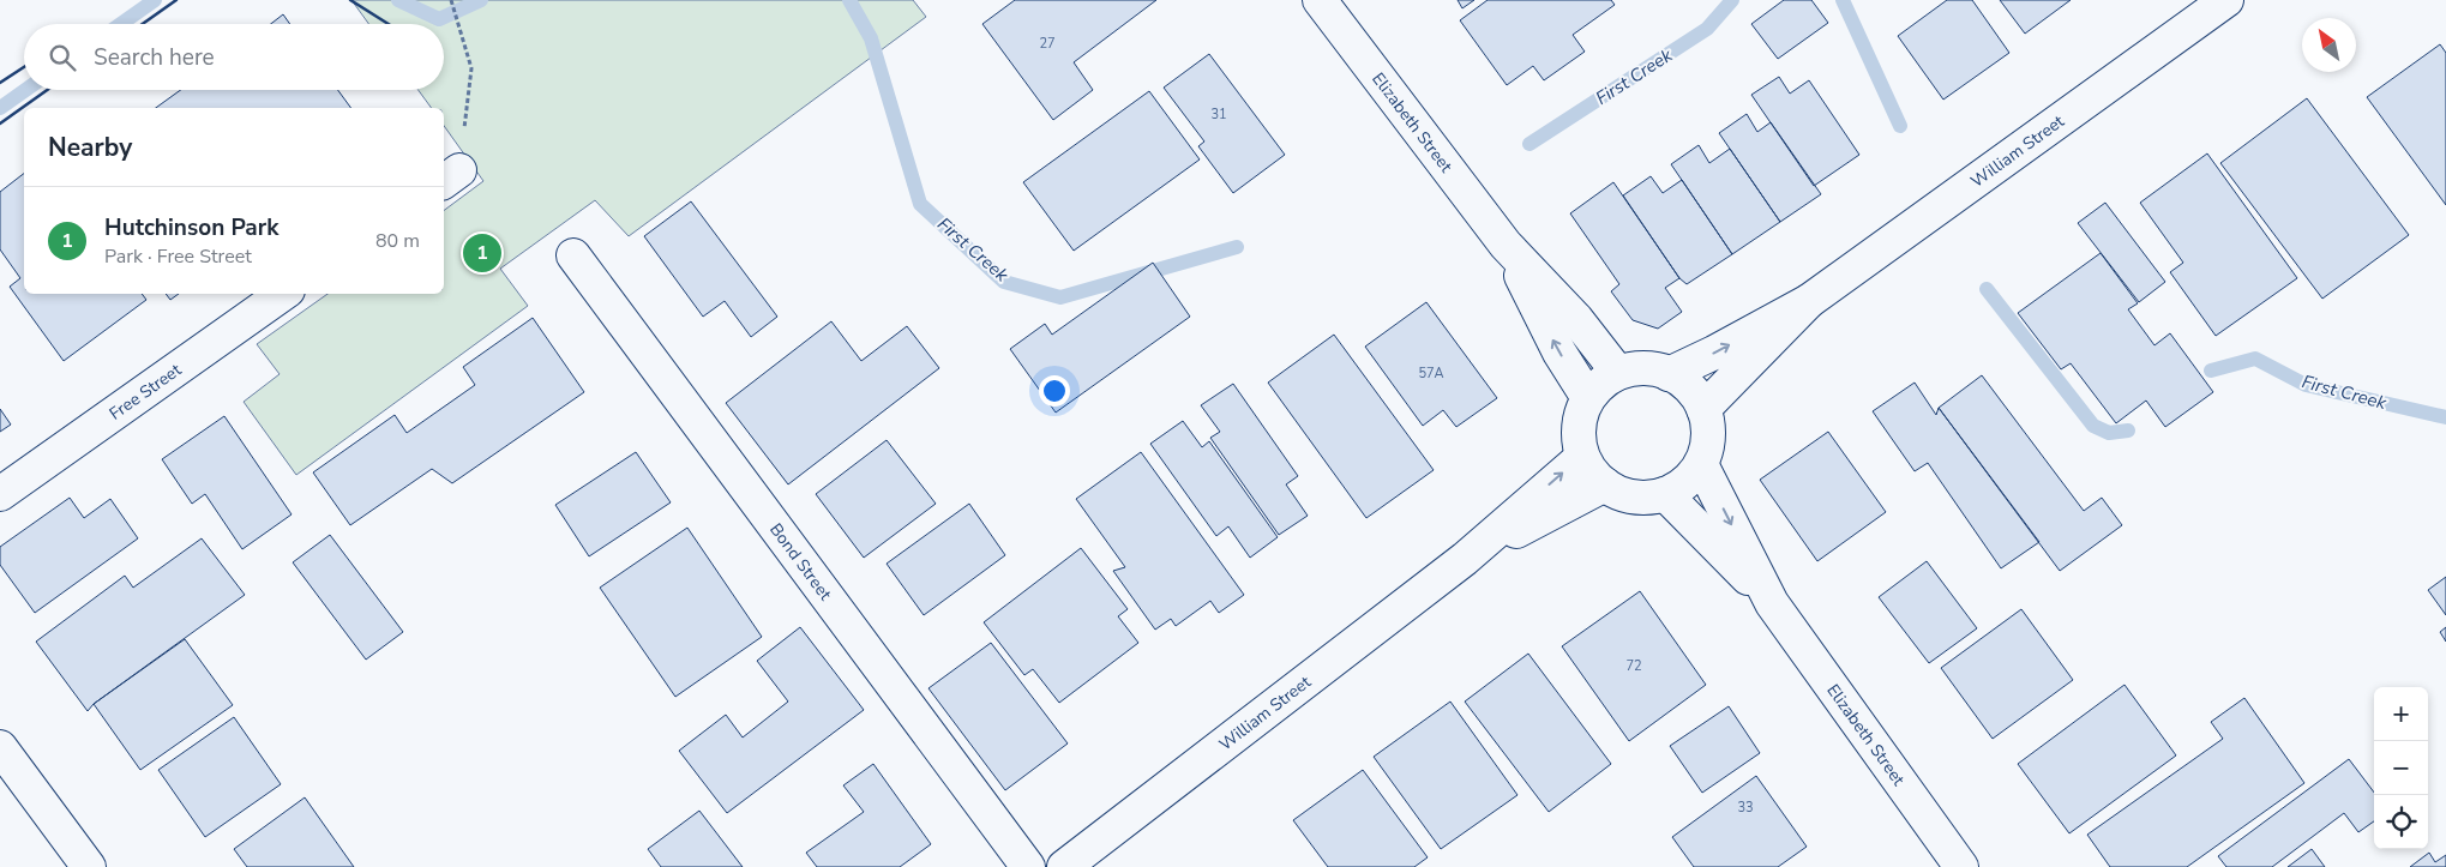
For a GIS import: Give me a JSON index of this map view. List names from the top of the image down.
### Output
{
  "streets": {
    "street": [
      "Elizabeth Street",
      "William Street",
      "Free Street",
      "Bond Street"
    ]
  },
  "crossings": [
    ["Elizabeth Street", "William Street"]
  ],
  "water": ["First Creek"],
  "house_numbers": [
    "27",
    "31",
    "57A",
    "72",
    "33"
  ],
  "north": "top left",
  "page": {
    "search": "Search here",
    "heading": "Nearby",
    "list": [
      {
        "mark": "1",
        "name": "Hutchinson Park",
        "note": "Park · Free Street",
        "value": "80 m"
      }
    ],
    "pins": "1",
    "map_buttons": ["+", "−"]
  }
}
